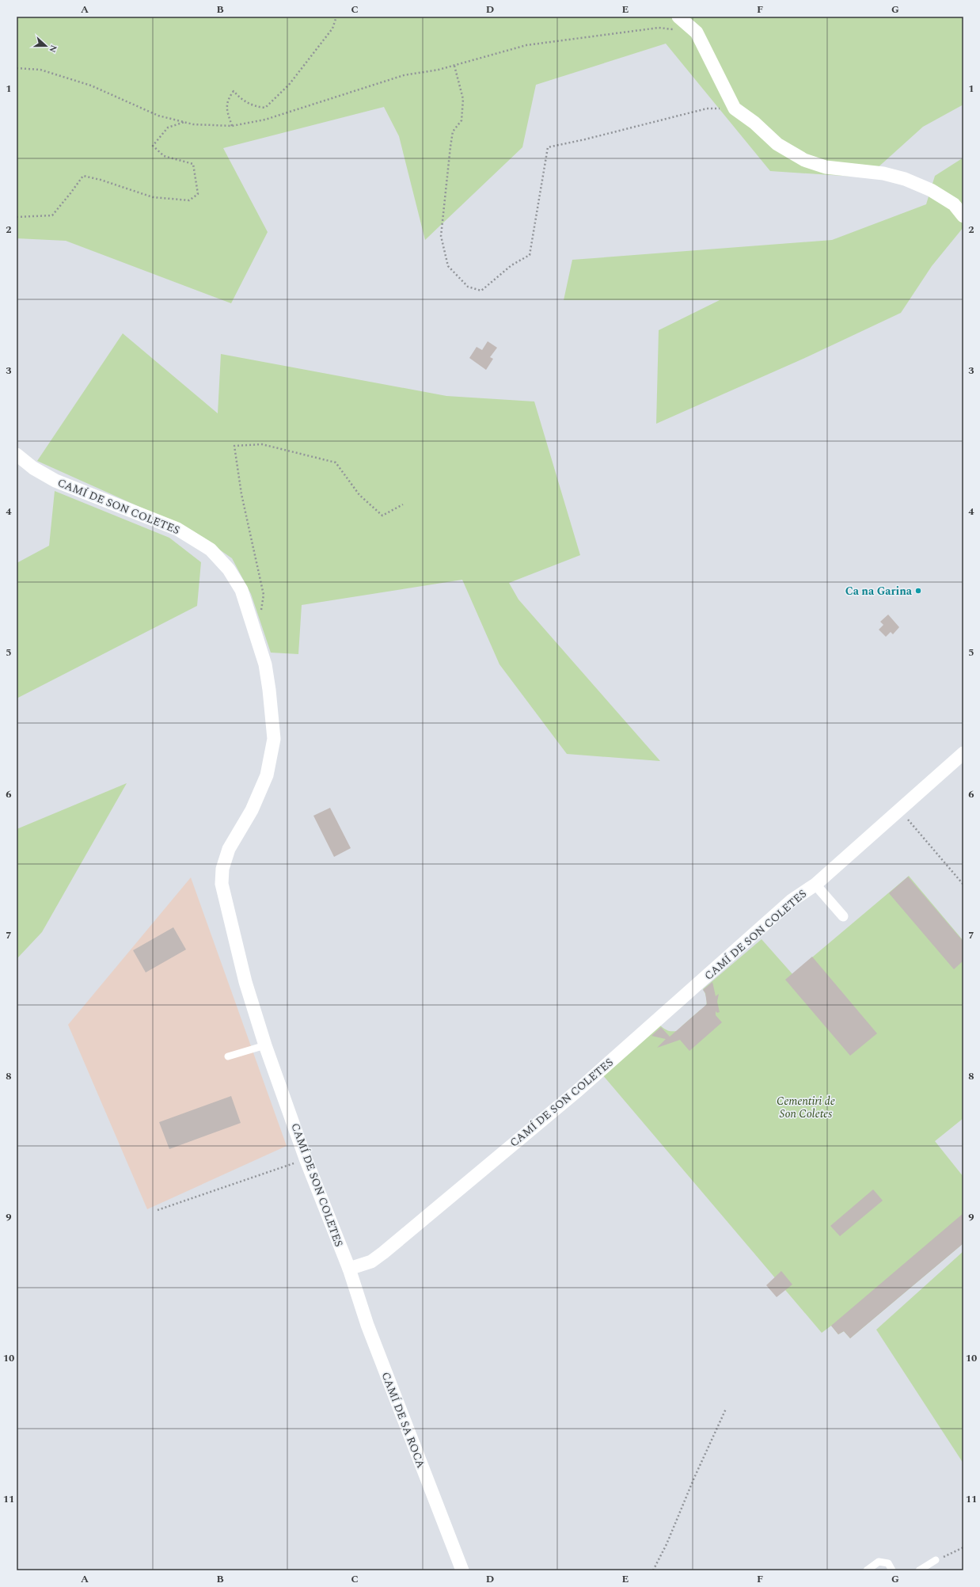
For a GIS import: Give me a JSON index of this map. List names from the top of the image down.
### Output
{
  "streets": {
    "street": ["CAMÍ DE SON COLETES", "CAMÍ DE SA ROCA"]
  },
  "crossings": [
    ["CAMÍ DE SON COLETES", "CAMÍ DE SA ROCA"]
  ],
  "parks": ["Cementiri de Son Coletes"],
  "places": ["Ca na Garina"],
  "north": "right",
  "grid": {
    "columns": [
      "A",
      "B",
      "C",
      "D",
      "E",
      "F",
      "G"
    ],
    "rows": [
      "1",
      "2",
      "3",
      "4",
      "5",
      "6",
      "7",
      "8",
      "9",
      "10",
      "11"
    ]
  }
}
